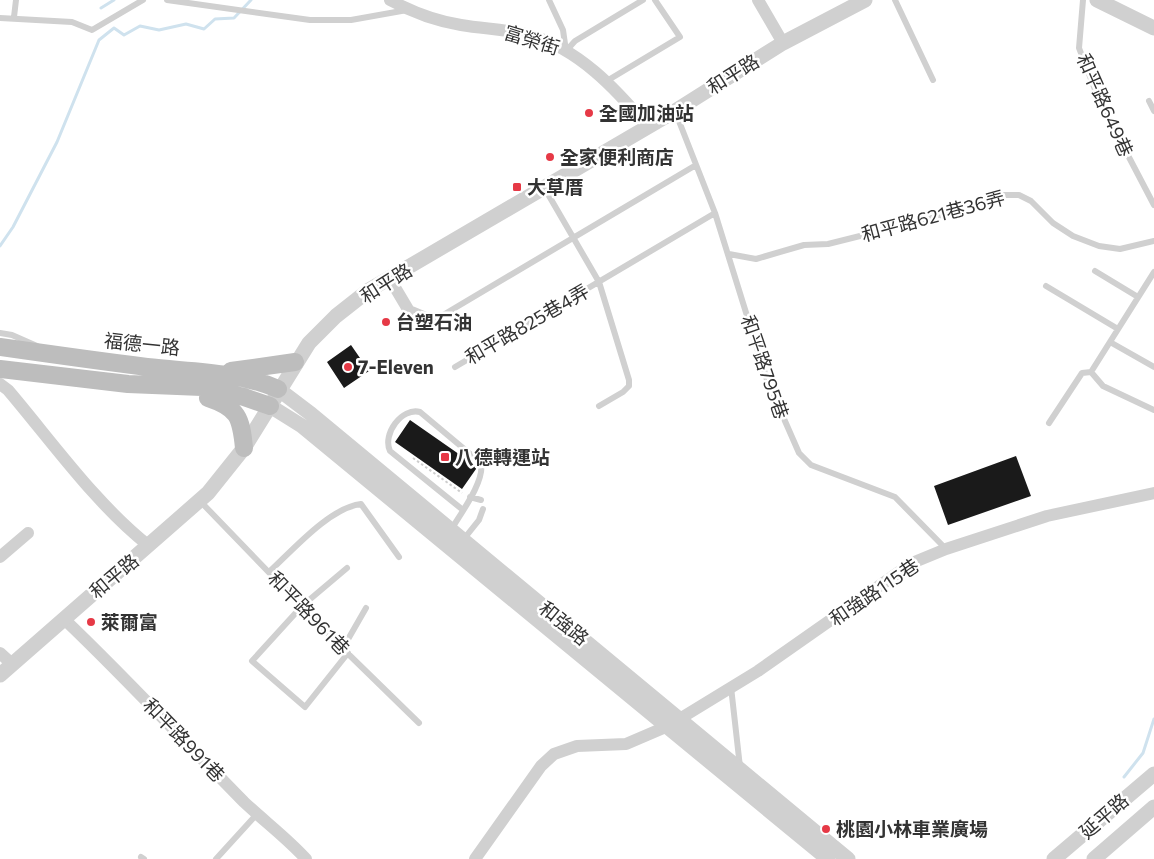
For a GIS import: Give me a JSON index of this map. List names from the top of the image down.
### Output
{
  "streets": {
    "main road": ["福德一路"],
    "street": [
      "富榮街",
      "和平路",
      "和強路115巷",
      "和強路",
      "和平路991巷",
      "延平路"
    ],
    "lane": [
      "和平路649巷",
      "和平路621巷36弄",
      "和平路825巷4弄",
      "和平路795巷",
      "和平路961巷"
    ]
  },
  "crossings": [
    ["富榮街", "和平路"],
    ["和平路", "福德一路"],
    ["和平路", "和平路795巷"],
    ["和平路", "和平路961巷"],
    ["和平路", "和強路"],
    ["和平路", "和平路991巷"],
    ["和平路621巷36弄", "和平路795巷"],
    ["和平路825巷4弄", "和平路795巷"],
    ["福德一路", "和強路"],
    ["和平路795巷", "和強路115巷"],
    ["和強路115巷", "和強路"]
  ],
  "places": {
    "other": [
      "全國加油站",
      "全家便利商店",
      "台塑石油",
      "7-Eleven",
      "萊爾富",
      "桃園小林車業廣場"
    ],
    "transit": ["大草厝", "八德轉運站"]
  }
}
